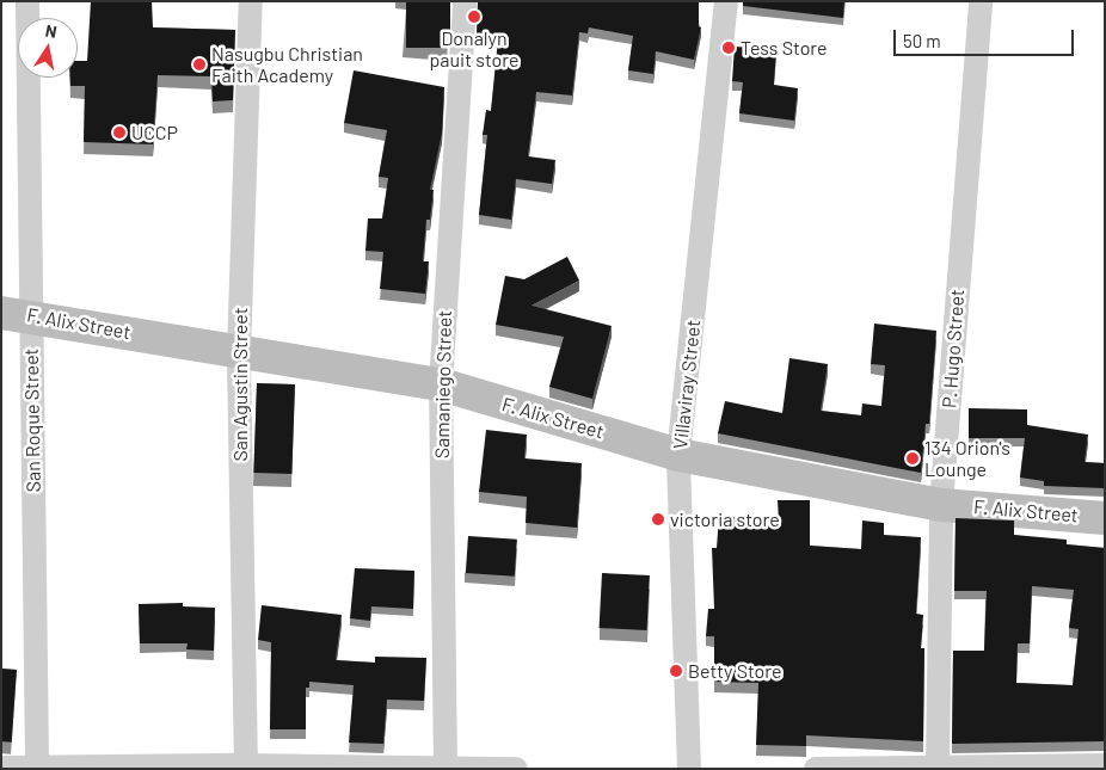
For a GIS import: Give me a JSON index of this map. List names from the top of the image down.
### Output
{
  "streets": {
    "main road": ["F. Alix Street"],
    "street": [
      "P. Hugo Street",
      "San Agustin Street",
      "Samaniego Street",
      "Villaviray Street",
      "San Roque Street"
    ]
  },
  "crossings": [
    ["F. Alix Street", "P. Hugo Street"],
    ["F. Alix Street", "San Agustin Street"],
    ["F. Alix Street", "Samaniego Street"],
    ["F. Alix Street", "Villaviray Street"],
    ["F. Alix Street", "San Roque Street"]
  ],
  "places": [
    "Donalyn pauit store",
    "Tess Store",
    "Nasugbu Christian Faith Academy",
    "UCCP",
    "134 Orion's Lounge",
    "victoria store",
    "Betty Store"
  ],
  "scale_bar": "50 m",
  "north": "top"
}
